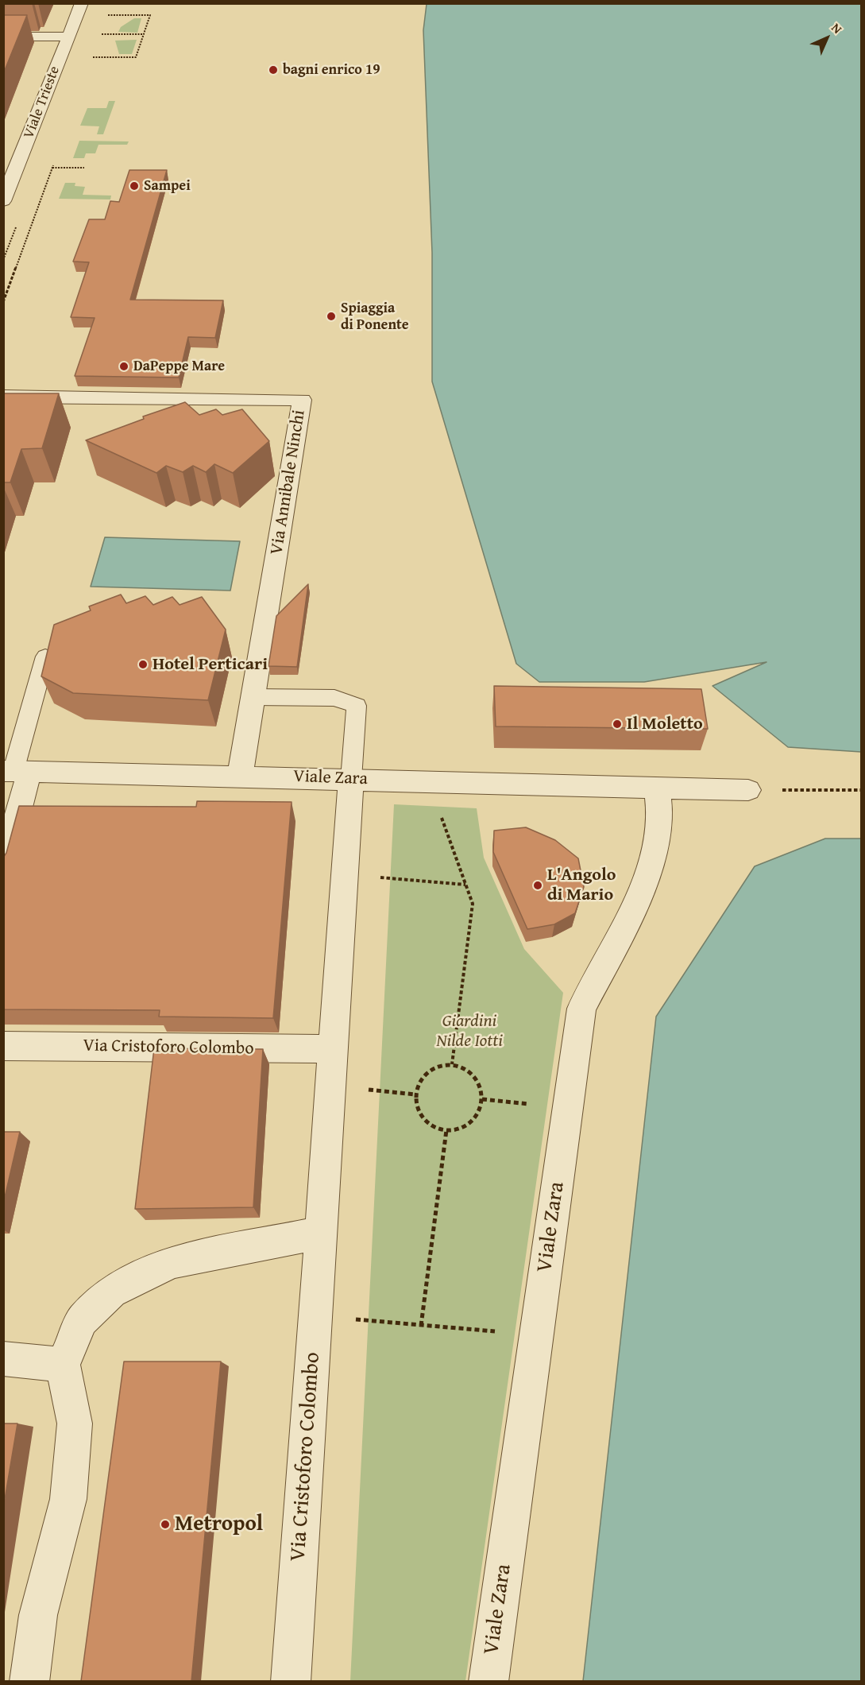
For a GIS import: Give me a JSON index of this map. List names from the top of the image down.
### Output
{
  "streets": {
    "street": [
      "Viale Trieste",
      "Via Annibale Ninchi",
      "Viale Zara",
      "Via Cristoforo Colombo"
    ]
  },
  "crossings": [
    ["Via Annibale Ninchi", "Viale Zara"],
    ["Viale Zara", "Via Cristoforo Colombo"]
  ],
  "parks": ["Giardini Nilde Iotti"],
  "places": [
    "bagni enrico 19",
    "Sampei",
    "Spiaggia di Ponente",
    "DaPeppe Mare",
    "Hotel Perticari",
    "Il Moletto",
    "L'Angolo di Mario",
    "Metropol"
  ],
  "north": "top right"
}
